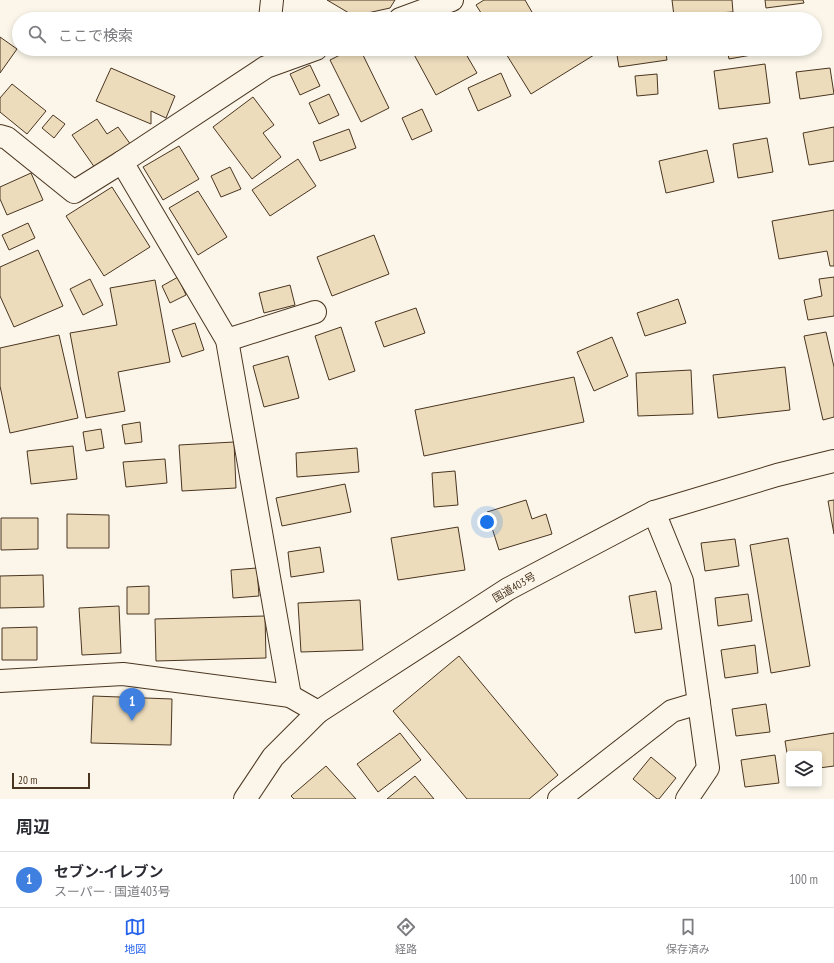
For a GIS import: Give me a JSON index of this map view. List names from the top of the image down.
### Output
{
  "streets": {
    "main road": ["国道403号"]
  },
  "scale_bar": "20 m",
  "page": {
    "search": "ここで検索",
    "pins": "1",
    "scale": "20 m",
    "heading": "周辺",
    "list": [
      {
        "mark": "1",
        "name": "セブン-イレブン",
        "note": "スーパー · 国道403号",
        "value": "100 m"
      }
    ],
    "nav": ["地図", "経路", "保存済み"]
  }
}
